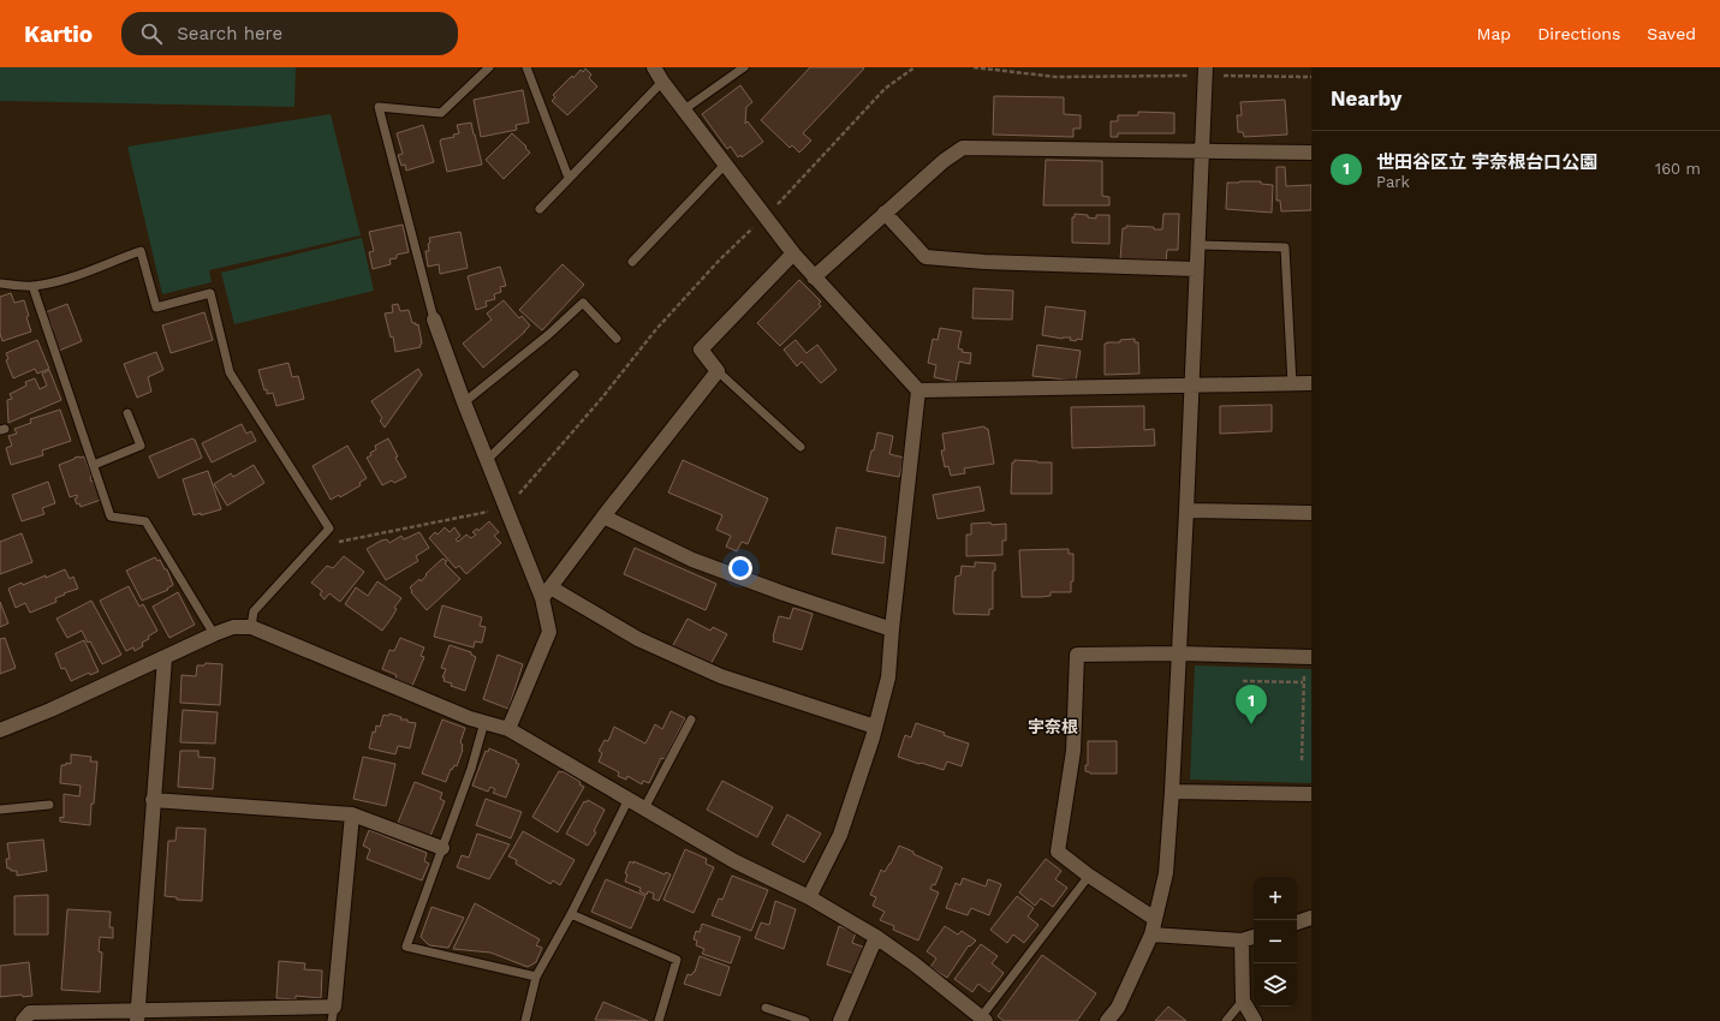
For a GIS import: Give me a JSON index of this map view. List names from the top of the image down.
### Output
{
  "districts": ["宇奈根"],
  "page": {
    "header": "Kartio",
    "search": "Search here",
    "nav": ["Map", "Directions", "Saved"],
    "heading": "Nearby",
    "list": [
      {
        "mark": "1",
        "name": "世田谷区立 宇奈根台口公園",
        "note": "Park",
        "value": "160 m"
      }
    ],
    "pins": "1",
    "map_buttons": ["+", "−"]
  }
}
